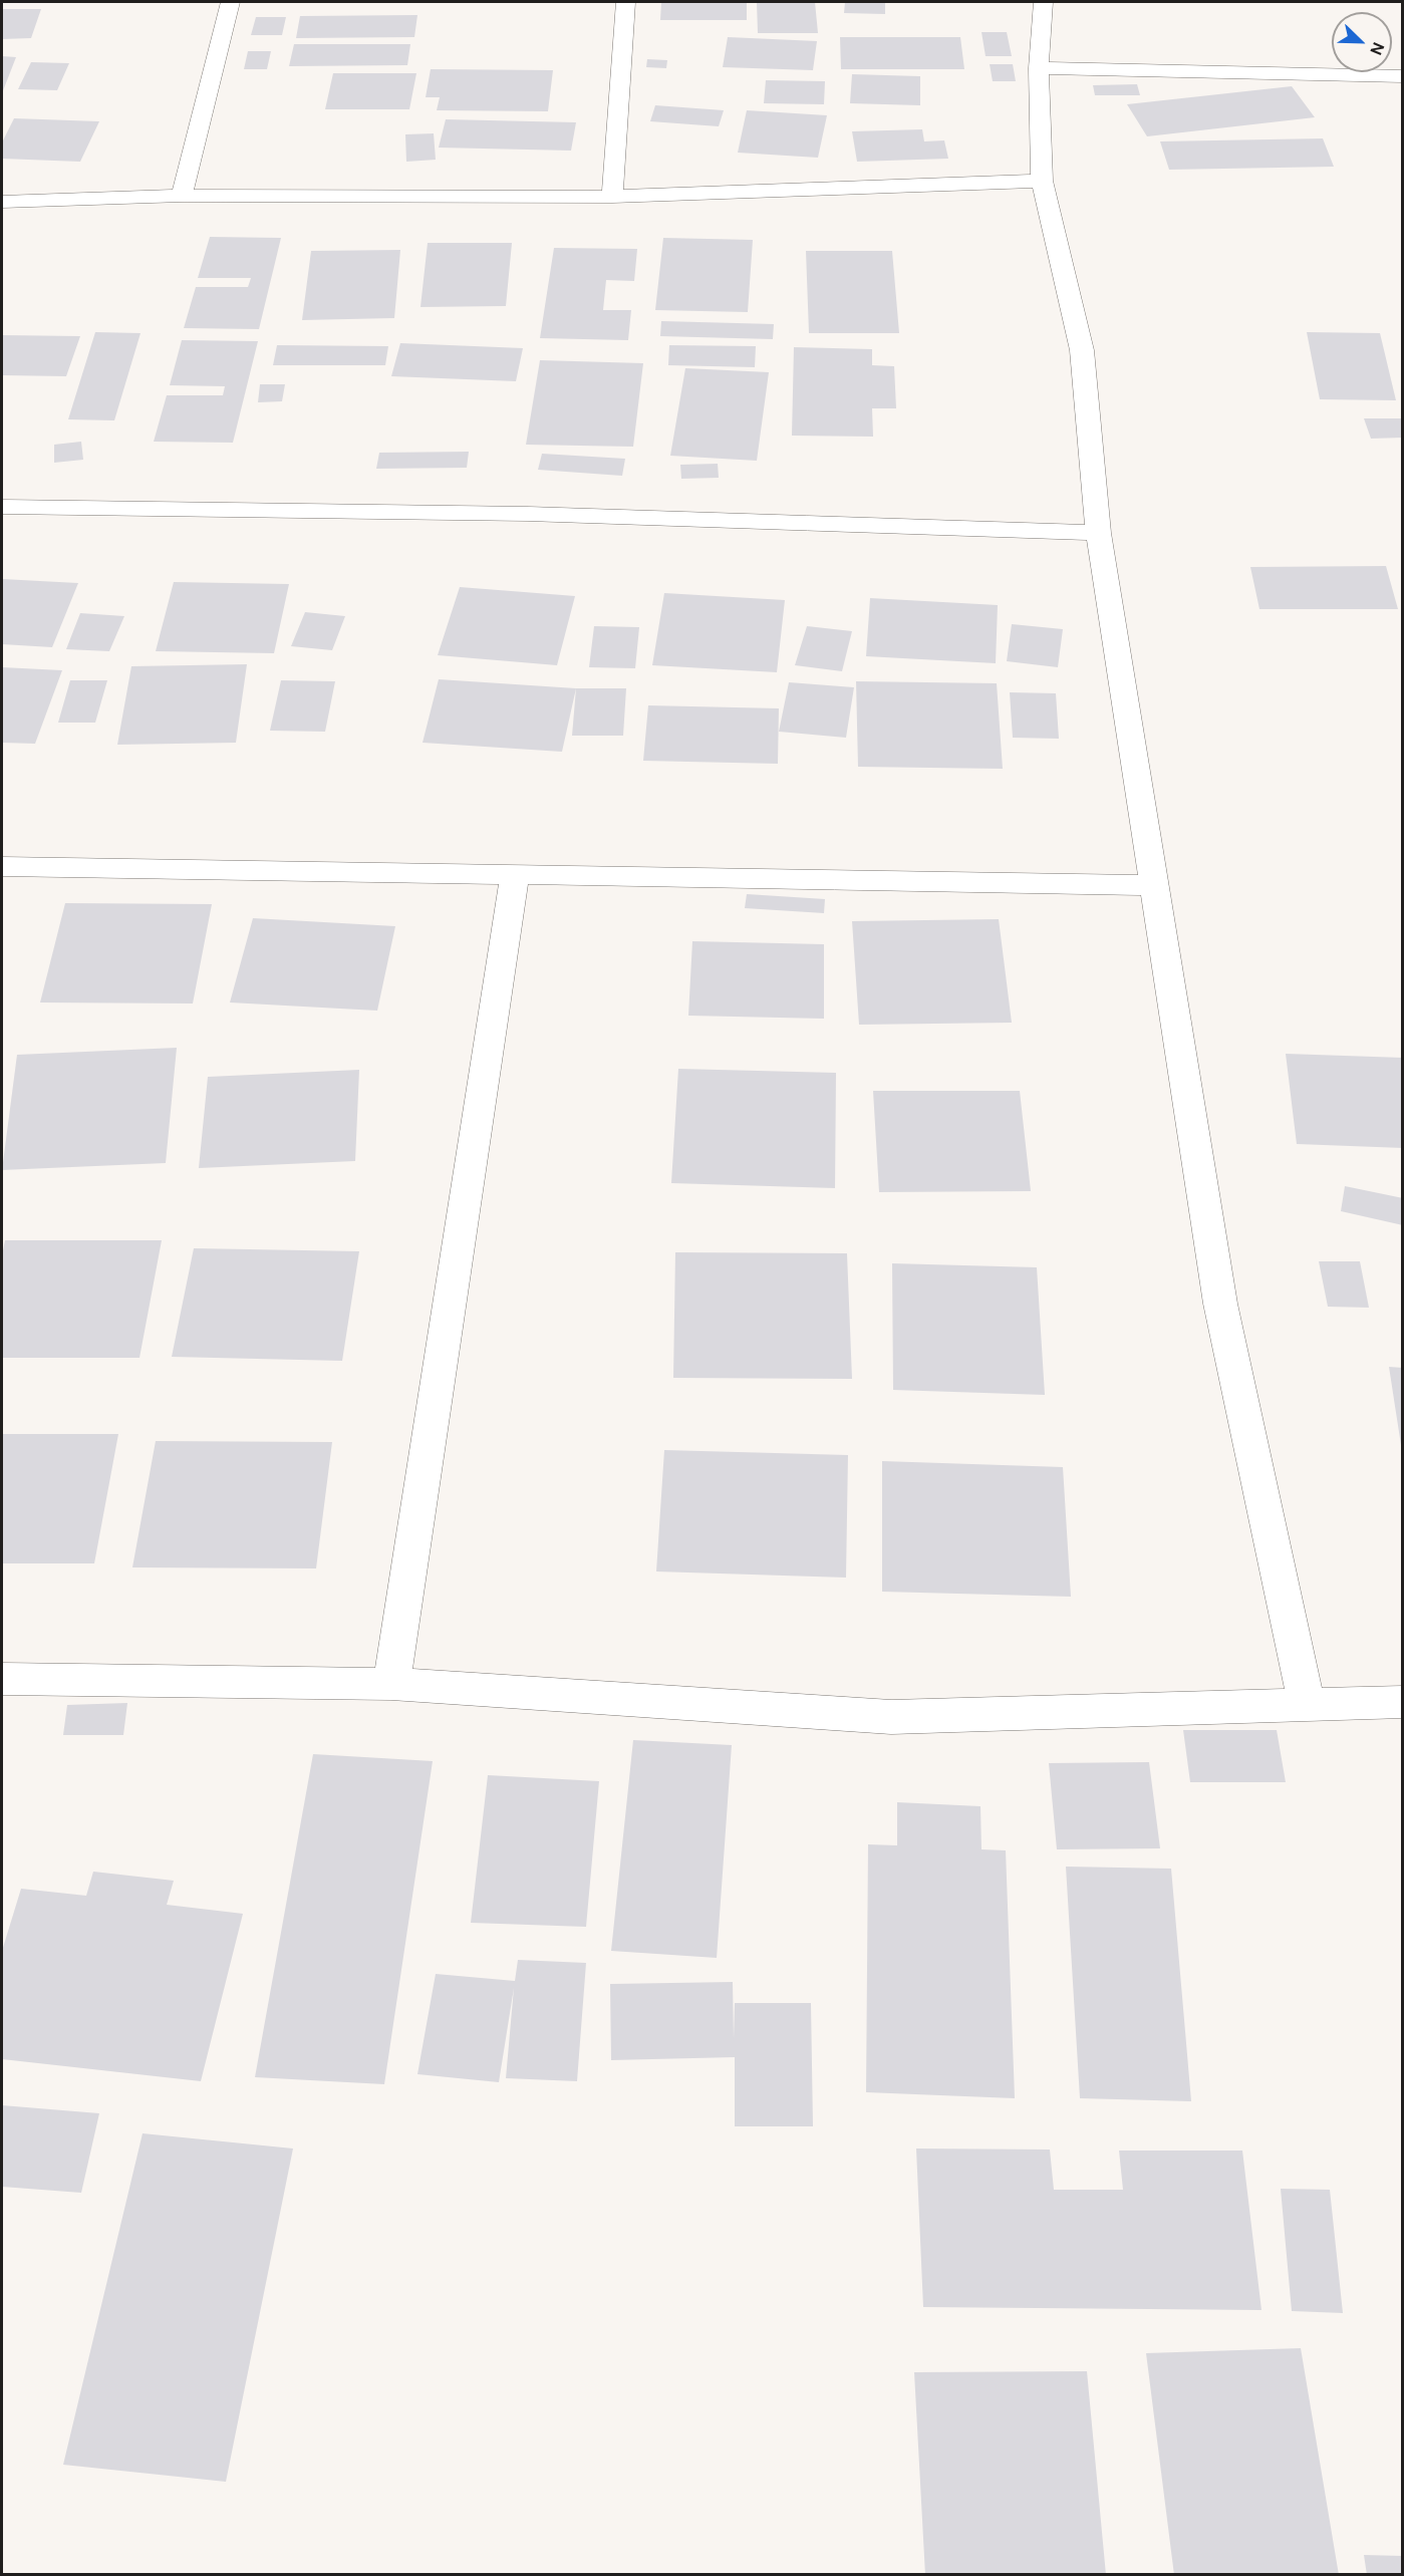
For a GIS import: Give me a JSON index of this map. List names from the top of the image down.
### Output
{
  "north": "bottom right"
}
